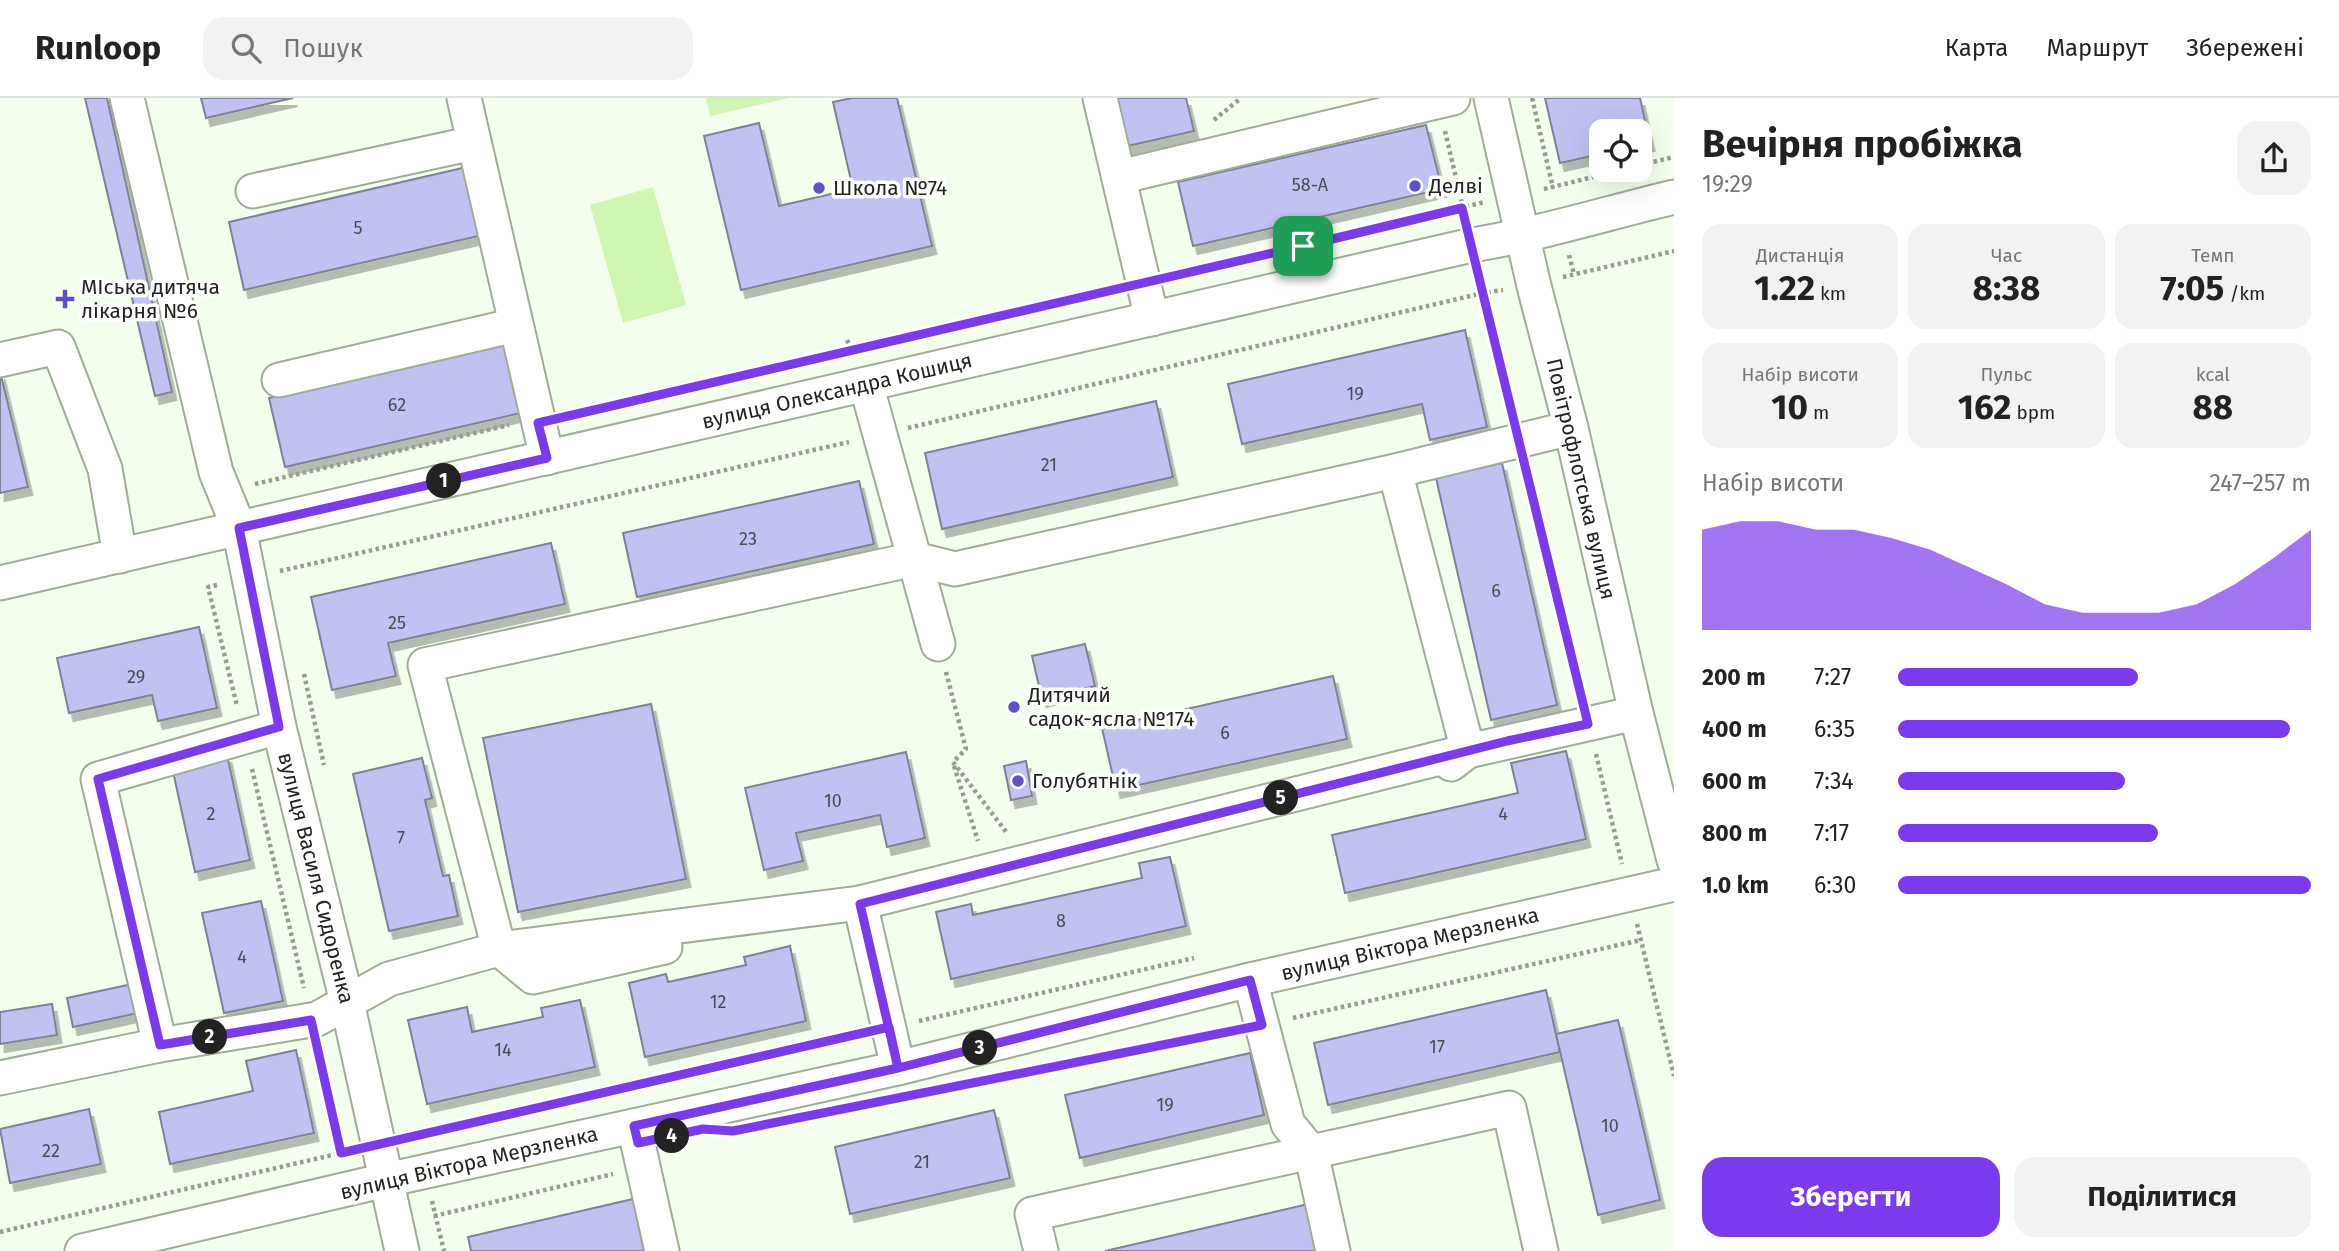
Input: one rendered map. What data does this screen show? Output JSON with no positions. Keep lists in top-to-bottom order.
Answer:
{
  "streets": {
    "street": [
      "вулиця Олександра Кошиця",
      "Повітрофлотська вулиця",
      "вулиця Василя Сидоренка",
      "вулиця Віктора Мерзленка"
    ]
  },
  "crossings": [
    ["вулиця Олександра Кошиця", "Повітрофлотська вулиця"],
    ["вулиця Олександра Кошиця", "вулиця Василя Сидоренка"],
    ["вулиця Василя Сидоренка", "вулиця Віктора Мерзленка"]
  ],
  "places": {
    "other": [
      "Делві",
      "Школа №74",
      "Дитячий садок-ясла №174",
      "Голубятнік"
    ],
    "health": ["МІська дитяча лікарня №6"]
  },
  "house_numbers": [
    "58-А",
    "5",
    "19",
    "62",
    "21",
    "23",
    "6",
    "25",
    "29",
    "6",
    "10",
    "2",
    "4",
    "7",
    "8",
    "4",
    "12",
    "17",
    "14",
    "19",
    "10",
    "22",
    "21"
  ],
  "page": {
    "header": "Runloop",
    "search": "Пошук",
    "nav": ["Карта", "Маршрут", "Збережені"],
    "heading": ["Вечірня пробіжка", "19:29"],
    "stats": [
      ["Дистанція", "1.22 km"],
      ["Час", "8:38"],
      ["Темп", "7:05 /km"],
      ["Набір висоти", "10 m"],
      ["Пульс", "162 bpm"],
      ["kcal", "88"]
    ],
    "chart": ["Набір висоти", "247–257 m"],
    "pins": [
      "1",
      "5",
      "2",
      "3",
      "4"
    ],
    "list": [
      {
        "name": "200 m",
        "note": "7:27"
      },
      {
        "name": "400 m",
        "note": "6:35"
      },
      {
        "name": "600 m",
        "note": "7:34"
      },
      {
        "name": "800 m",
        "note": "7:17"
      },
      {
        "name": "1.0 km",
        "note": "6:30"
      }
    ],
    "buttons": ["Зберегти", "Поділитися"]
  }
}
